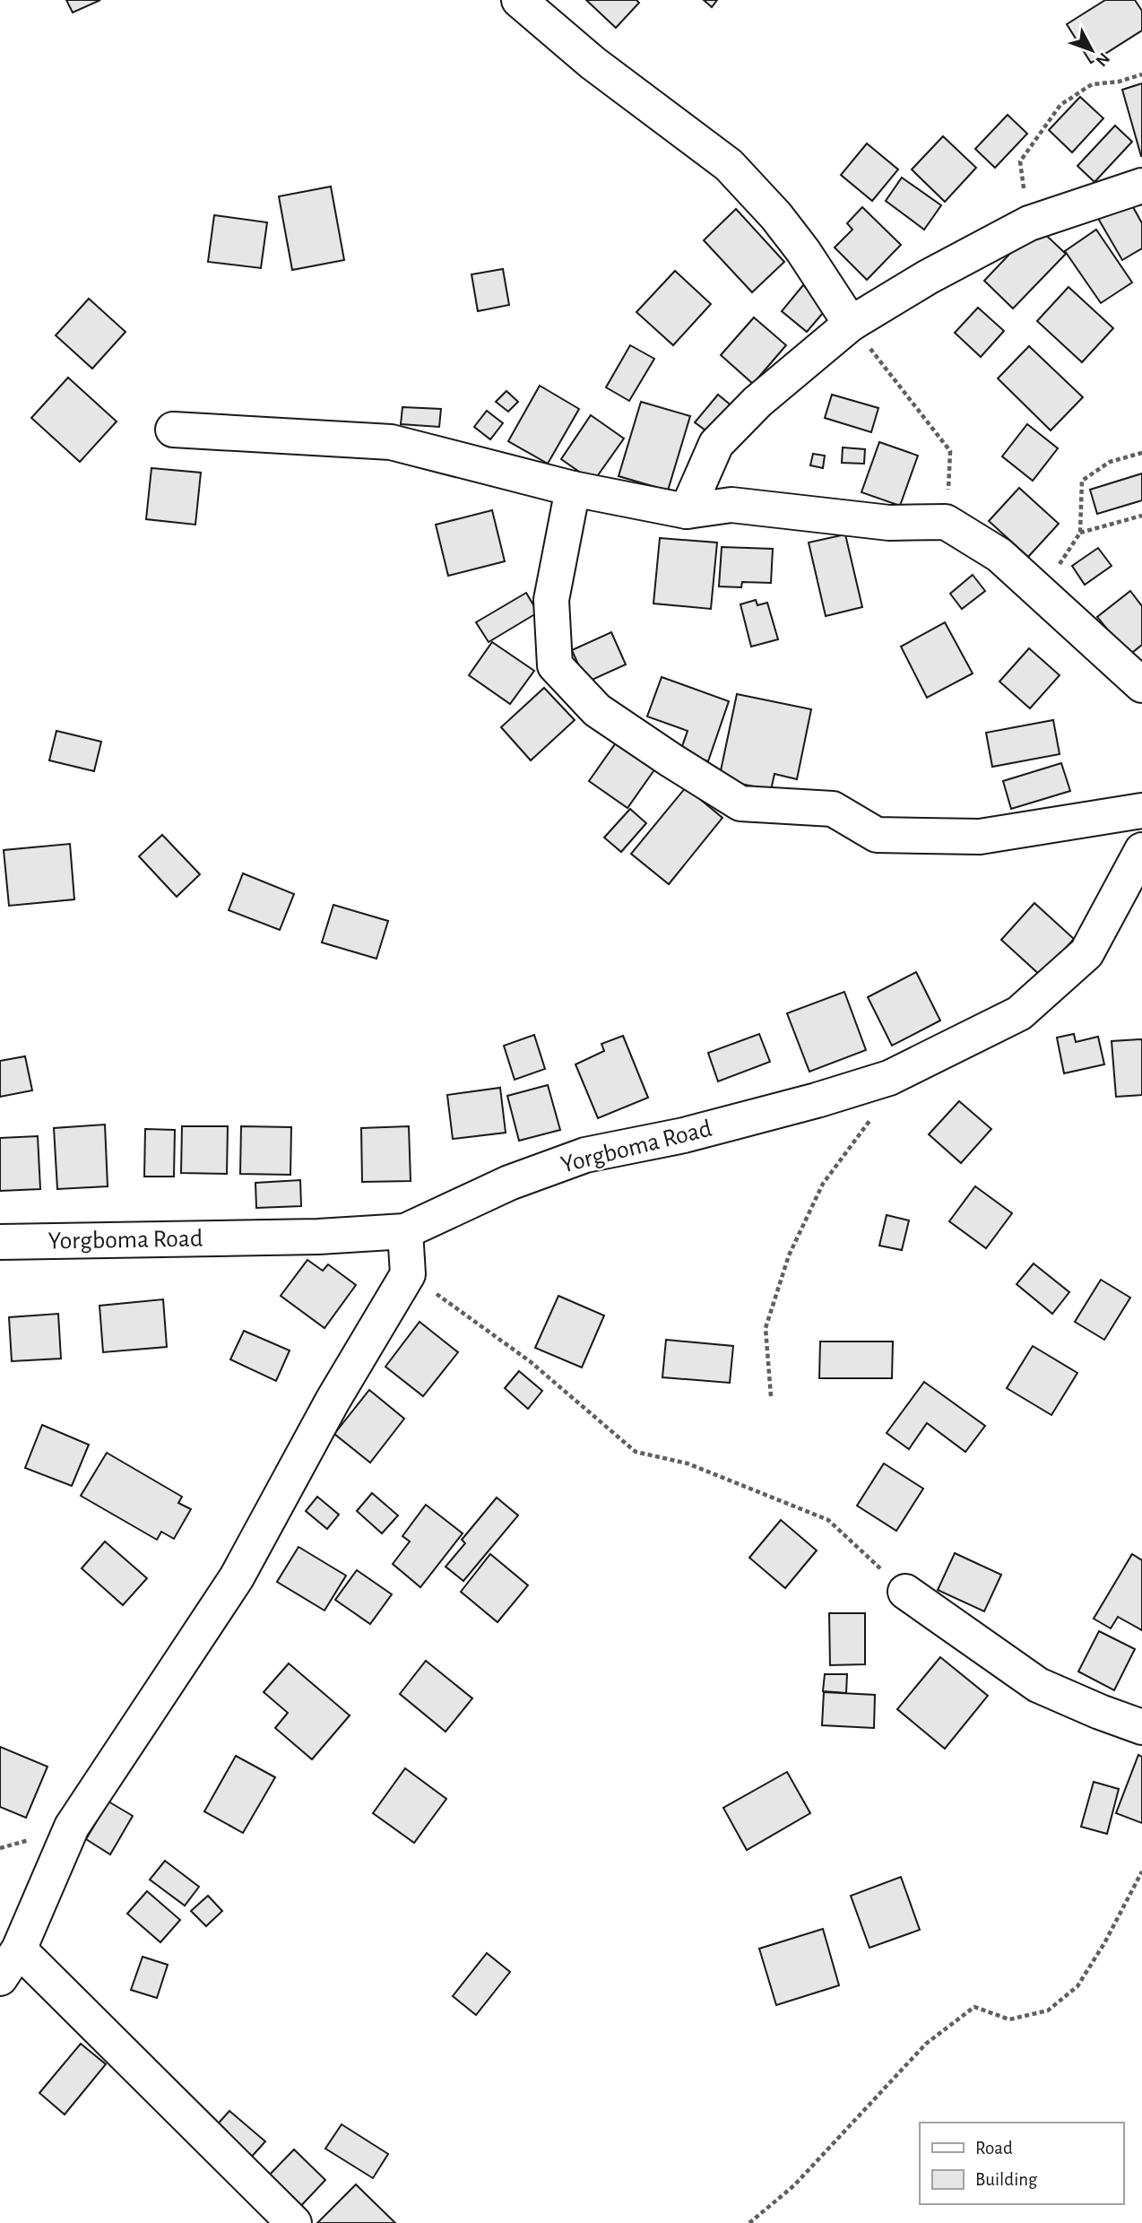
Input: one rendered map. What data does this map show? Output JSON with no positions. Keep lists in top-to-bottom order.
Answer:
{
  "streets": {
    "street": ["Yorgboma Road"]
  },
  "legend": ["Road", "Building"],
  "north": "bottom right"
}
